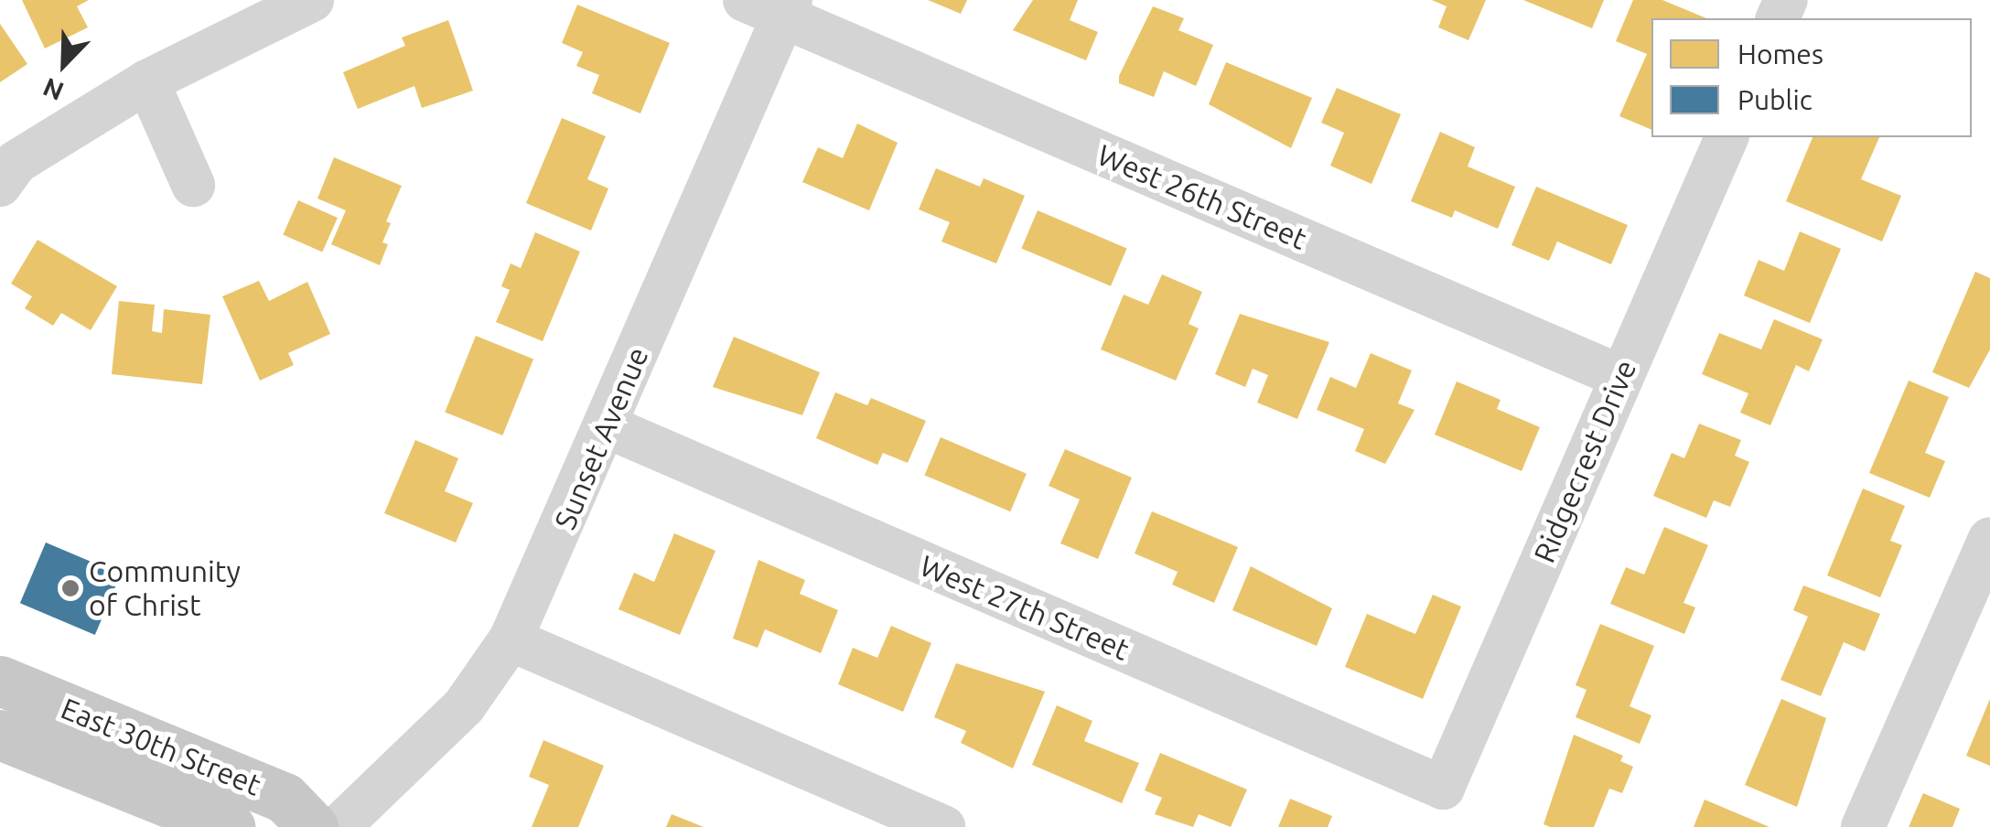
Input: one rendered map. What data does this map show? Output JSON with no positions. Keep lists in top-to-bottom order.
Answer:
{
  "streets": {
    "main road": ["East 30th Street"],
    "street": [
      "West 26th Street",
      "Sunset Avenue",
      "Ridgecrest Drive",
      "West 27th Street"
    ]
  },
  "crossings": [
    ["West 26th Street", "Sunset Avenue"],
    ["West 26th Street", "Ridgecrest Drive"],
    ["Sunset Avenue", "West 27th Street"],
    ["Ridgecrest Drive", "West 27th Street"]
  ],
  "places": ["Community of Christ"],
  "legend": ["Homes", "Public"],
  "north": "bottom left"
}
